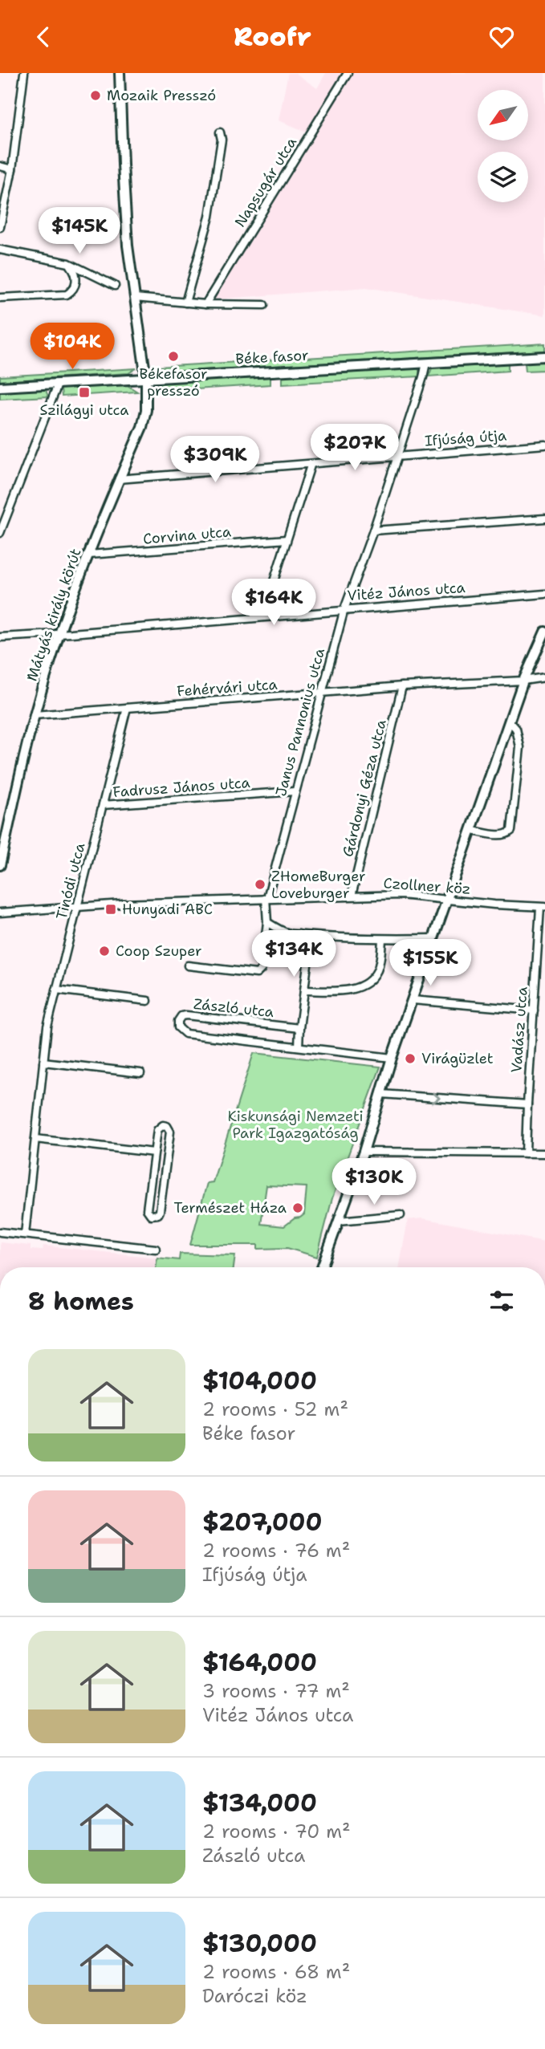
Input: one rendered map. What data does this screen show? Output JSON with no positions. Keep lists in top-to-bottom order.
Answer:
{
  "streets": {
    "street": [
      "Napsugár utca",
      "Béke fasor",
      "Ifjúság útja",
      "Corvina utca",
      "Vitéz János utca",
      "Mátyás király körút",
      "Fehérvári utca",
      "Janus Pannonius utca",
      "Fadrusz János utca",
      "Gárdonyi Géza utca",
      "Tinódi utca",
      "Czollner köz",
      "Zászló utca",
      "Vadász utca"
    ]
  },
  "crossings": [
    ["Béke fasor", "Mátyás király körút"],
    ["Béke fasor", "Janus Pannonius utca"],
    ["Ifjúság útja", "Mátyás király körút"],
    ["Ifjúság útja", "Janus Pannonius utca"],
    ["Corvina utca", "Mátyás király körút"],
    ["Vitéz János utca", "Mátyás király körút"],
    ["Vitéz János utca", "Janus Pannonius utca"],
    ["Mátyás király körút", "Fehérvári utca"],
    ["Fehérvári utca", "Janus Pannonius utca"],
    ["Fehérvári utca", "Gárdonyi Géza utca"],
    ["Fehérvári utca", "Tinódi utca"],
    ["Janus Pannonius utca", "Fadrusz János utca"],
    ["Janus Pannonius utca", "Czollner köz"],
    ["Fadrusz János utca", "Tinódi utca"],
    ["Gárdonyi Géza utca", "Czollner köz"],
    ["Tinódi utca", "Czollner köz"],
    ["Czollner köz", "Vadász utca"]
  ],
  "parks": ["Kiskunsági Nemzeti Park Igazgatóság"],
  "places": {
    "other": [
      "Mozaik Presszó",
      "Békefasor presszó",
      "ZHomeBurger Loveburger",
      "Coop Szuper",
      "Virágüzlet",
      "Természet Háza"
    ],
    "transit": ["Szilágyi utca", "Hunyadi ABC"]
  },
  "north": "bottom left",
  "page": {
    "header": "Roofr",
    "price": [
      "$145K",
      "$104K",
      "$207K",
      "$309K",
      "$164K",
      "$134K",
      "$155K",
      "$130K"
    ],
    "heading": "8 homes",
    "list": [
      {
        "name": "$104,000",
        "note": "2 rooms · 52 m² · Béke fasor"
      },
      {
        "name": "$207,000",
        "note": "2 rooms · 76 m² · Ifjúság útja"
      },
      {
        "name": "$164,000",
        "note": "3 rooms · 77 m² · Vitéz János utca"
      },
      {
        "name": "$134,000",
        "note": "2 rooms · 70 m² · Zászló utca"
      },
      {
        "name": "$130,000",
        "note": "2 rooms · 68 m² · Daróczi köz"
      }
    ]
  }
}
